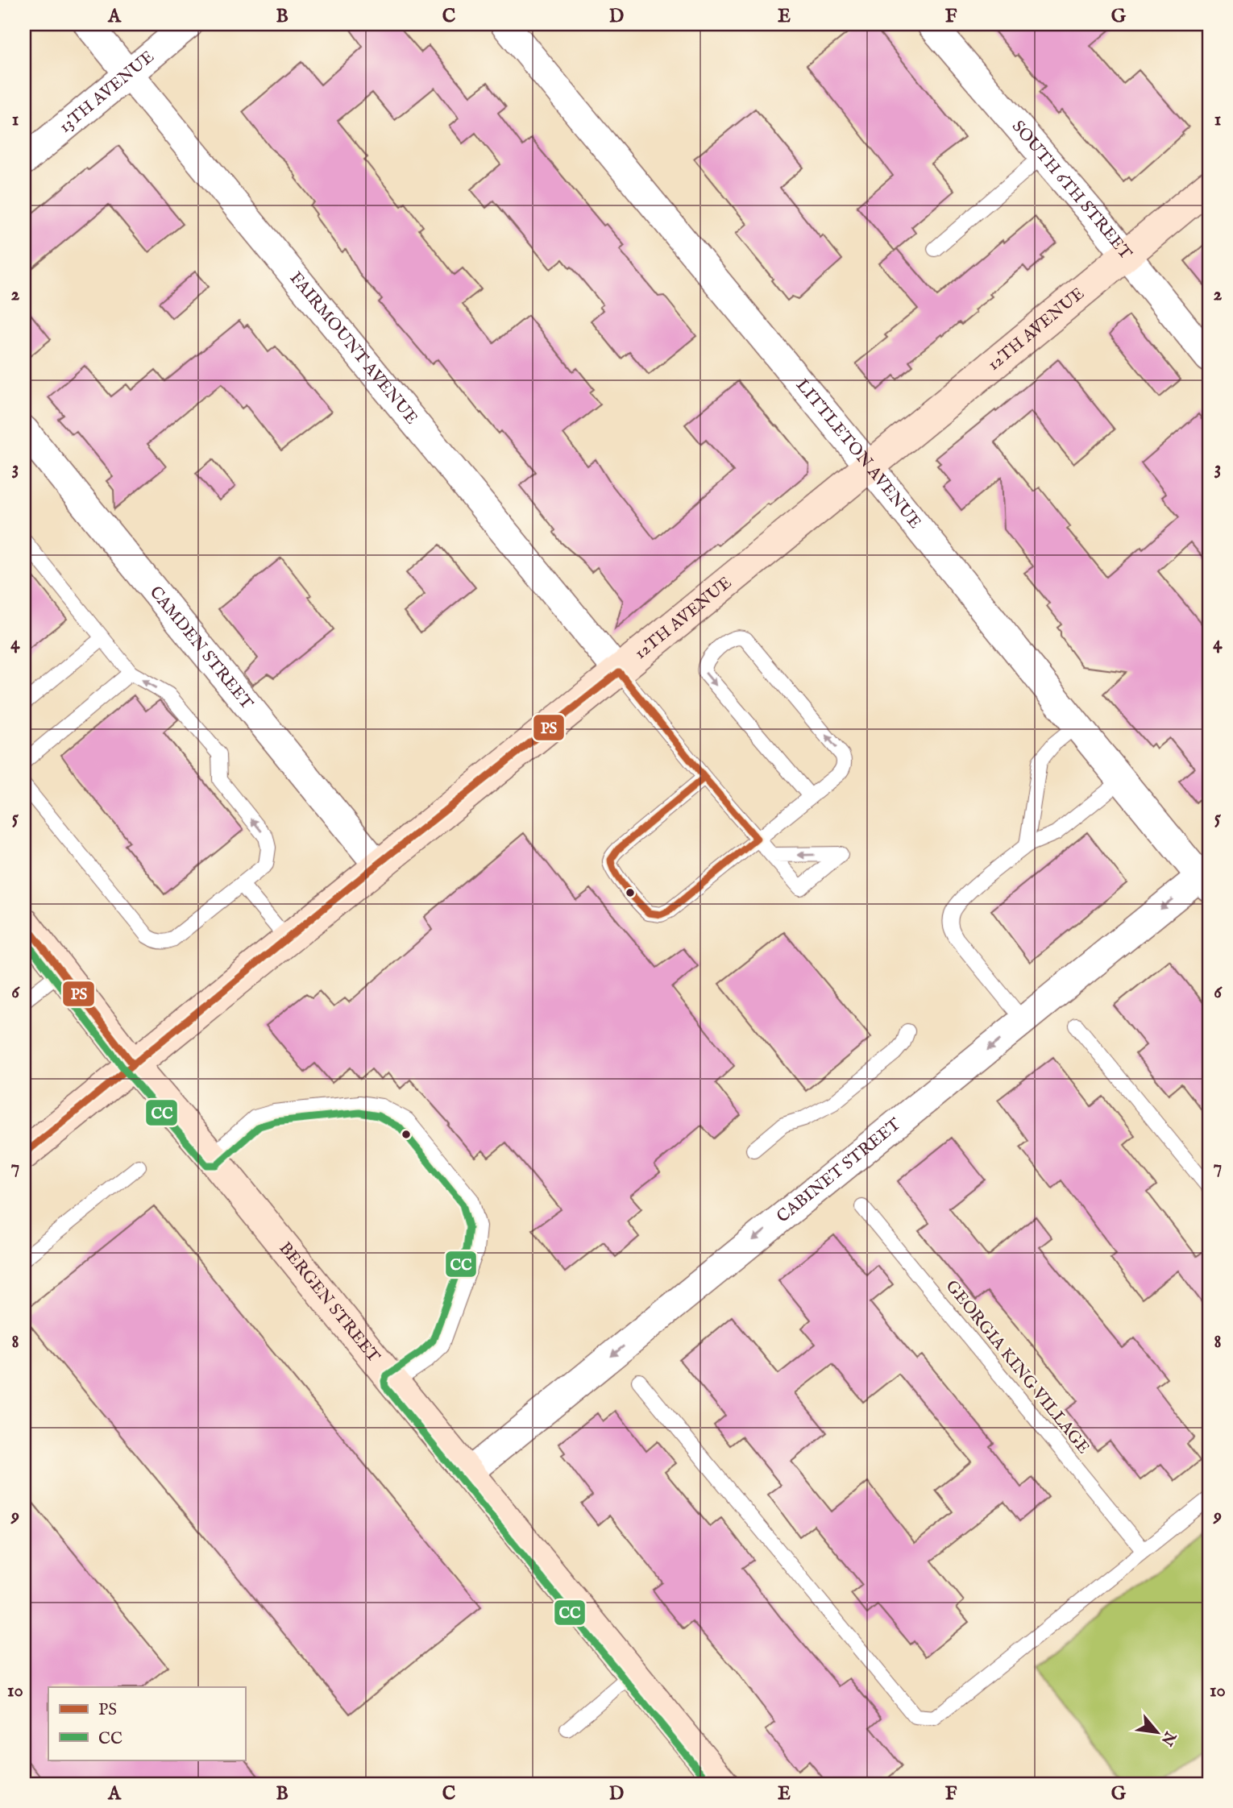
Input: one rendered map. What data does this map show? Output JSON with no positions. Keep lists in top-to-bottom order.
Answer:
{
  "streets": {
    "street": [
      "13TH AVENUE",
      "SOUTH 6TH STREET",
      "12TH AVENUE",
      "FAIRMOUNT AVENUE",
      "LITTLETON AVENUE",
      "CAMDEN STREET",
      "CABINET STREET",
      "BERGEN STREET"
    ],
    "lane": ["GEORGIA KING VILLAGE"]
  },
  "crossings": [
    ["13TH AVENUE", "FAIRMOUNT AVENUE"],
    ["SOUTH 6TH STREET", "12TH AVENUE"],
    ["12TH AVENUE", "FAIRMOUNT AVENUE"],
    ["12TH AVENUE", "LITTLETON AVENUE"],
    ["12TH AVENUE", "CAMDEN STREET"],
    ["12TH AVENUE", "BERGEN STREET"],
    ["LITTLETON AVENUE", "CABINET STREET"],
    ["CABINET STREET", "BERGEN STREET"]
  ],
  "one_way": ["CABINET STREET"],
  "lines": ["transit line PS", "transit line CC"],
  "legend": ["PS", "CC"],
  "north": "bottom right",
  "grid": {
    "columns": [
      "A",
      "B",
      "C",
      "D",
      "E",
      "F",
      "G"
    ],
    "rows": [
      "1",
      "2",
      "3",
      "4",
      "5",
      "6",
      "7",
      "8",
      "9",
      "10"
    ]
  }
}
